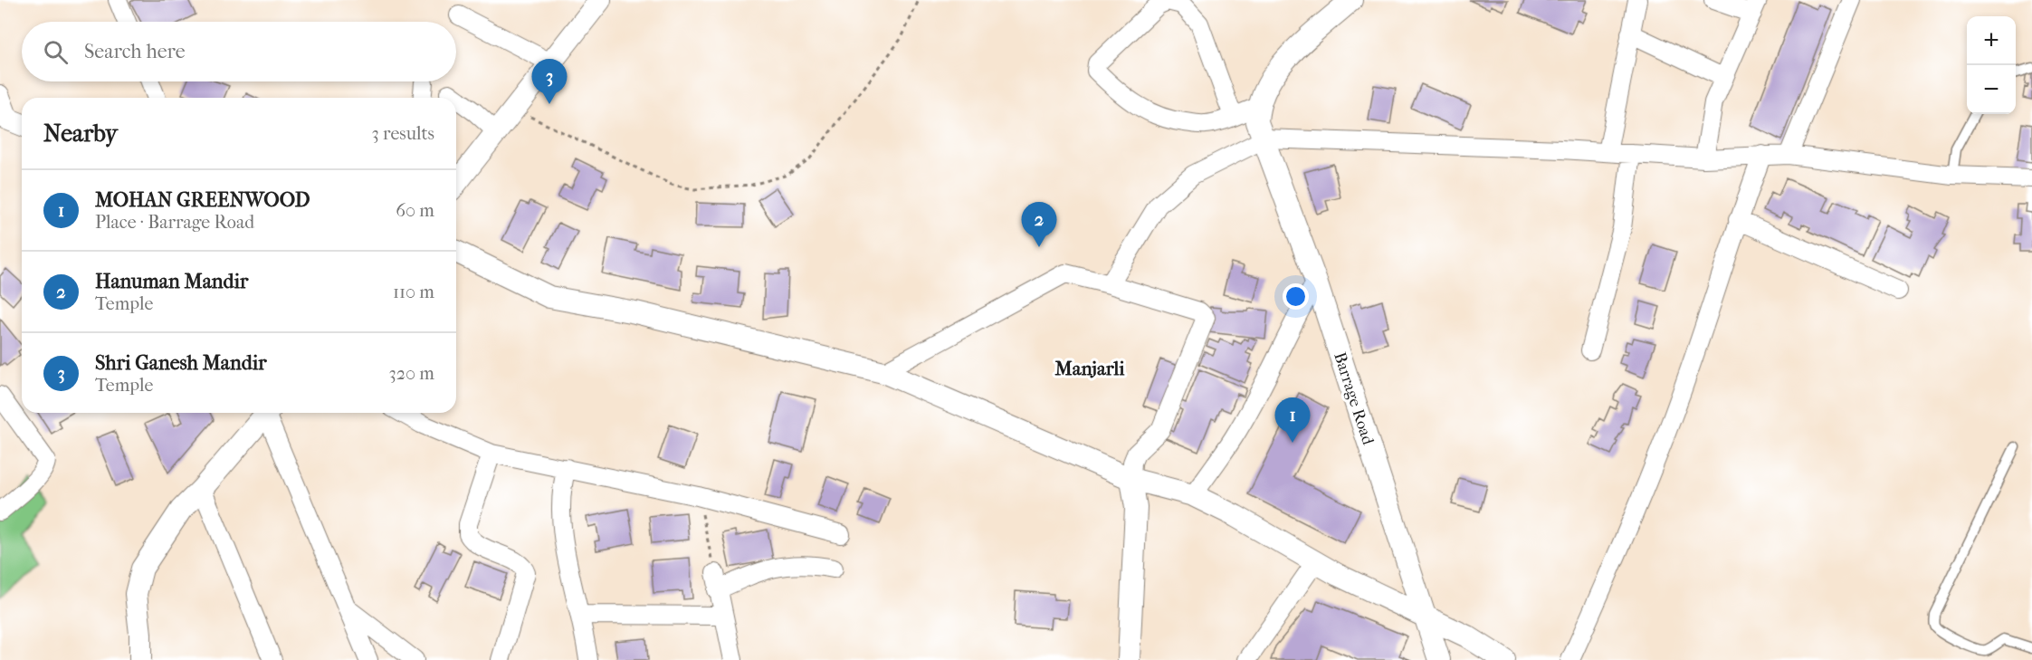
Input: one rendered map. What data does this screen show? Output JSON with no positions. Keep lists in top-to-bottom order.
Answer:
{
  "streets": {
    "street": ["Barrage Road"]
  },
  "districts": ["Manjarli"],
  "page": {
    "map_buttons": ["+", "−"],
    "search": "Search here",
    "pins": ["3", "2", "1"],
    "heading": ["Nearby", "3 results"],
    "list": [
      {
        "mark": "1",
        "name": "MOHAN GREENWOOD",
        "note": "Place · Barrage Road",
        "value": "60 m"
      },
      {
        "mark": "2",
        "name": "Hanuman Mandir",
        "note": "Temple",
        "value": "110 m"
      },
      {
        "mark": "3",
        "name": "Shri Ganesh Mandir",
        "note": "Temple",
        "value": "320 m"
      }
    ]
  }
}
